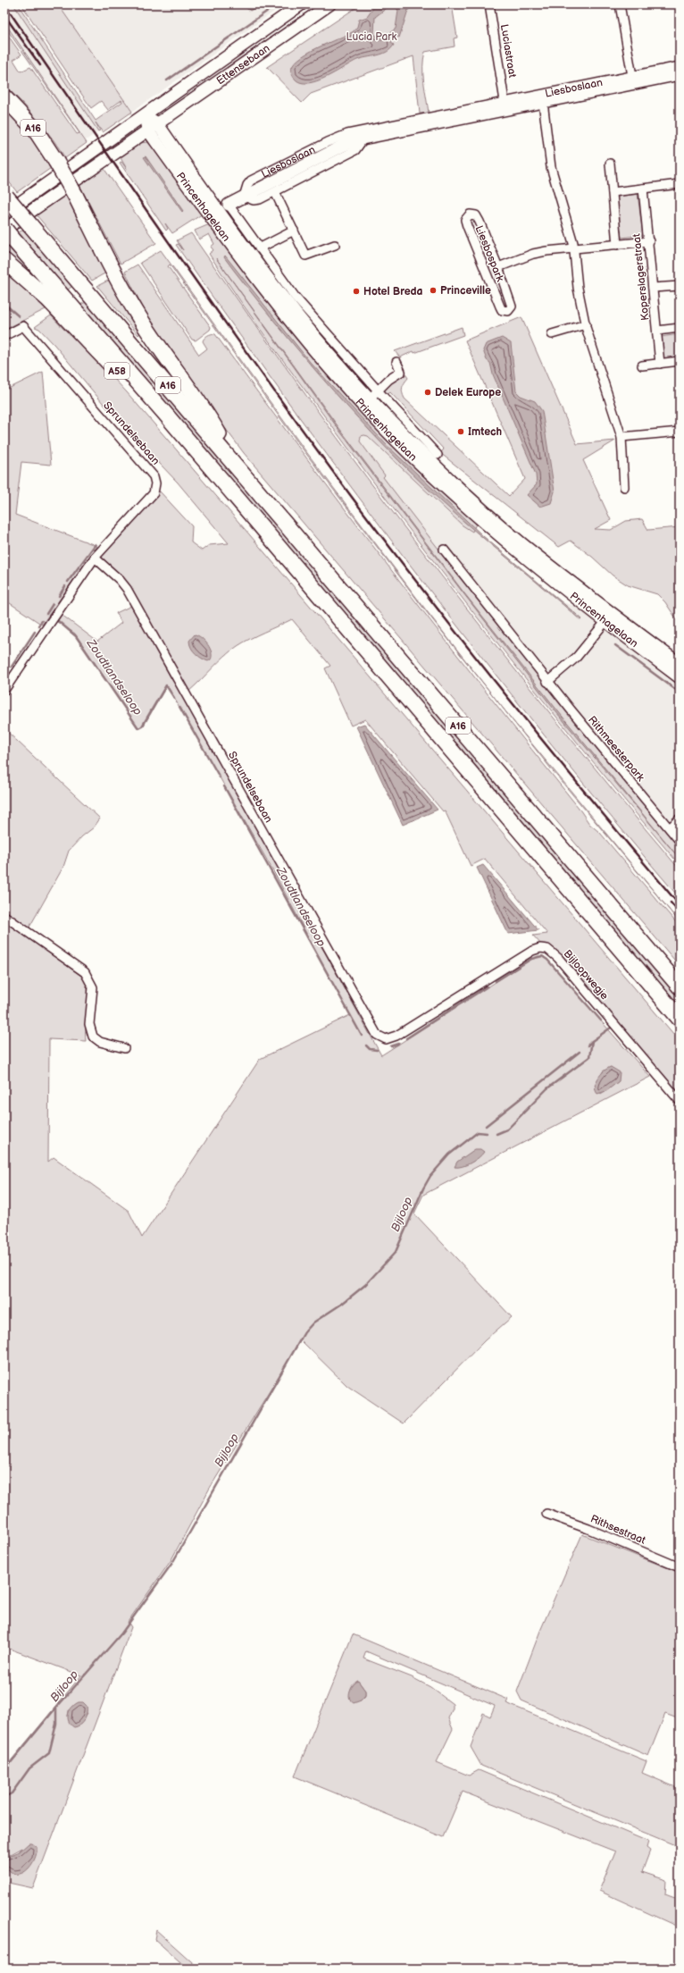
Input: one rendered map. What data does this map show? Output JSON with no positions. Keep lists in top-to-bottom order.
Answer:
{
  "streets": {
    "highway": ["A16"],
    "main road": ["Ettensebaan", "Liesboslaan", "Princenhagelaan"],
    "street": [
      "Luciastraat",
      "Liesbospark",
      "Koperslagerstraat",
      "Sprundelsebaan",
      "Rithmeesterpark",
      "Bijloopwegje",
      "Rithsestraat"
    ]
  },
  "crossings": [
    ["Luciastraat", "Liesboslaan"],
    ["Ettensebaan", "A16"],
    ["Ettensebaan", "Princenhagelaan"],
    ["Liesboslaan", "Princenhagelaan"],
    ["Liesbospark", "Koperslagerstraat"],
    ["Sprundelsebaan", "Bijloopwegje"]
  ],
  "water": ["Zoudtlandseloop", "Bijloop"],
  "parks": ["Lucia Park"],
  "places": [
    "Princeville",
    "Hotel Breda",
    "Delek Europe",
    "Imtech"
  ]
}
